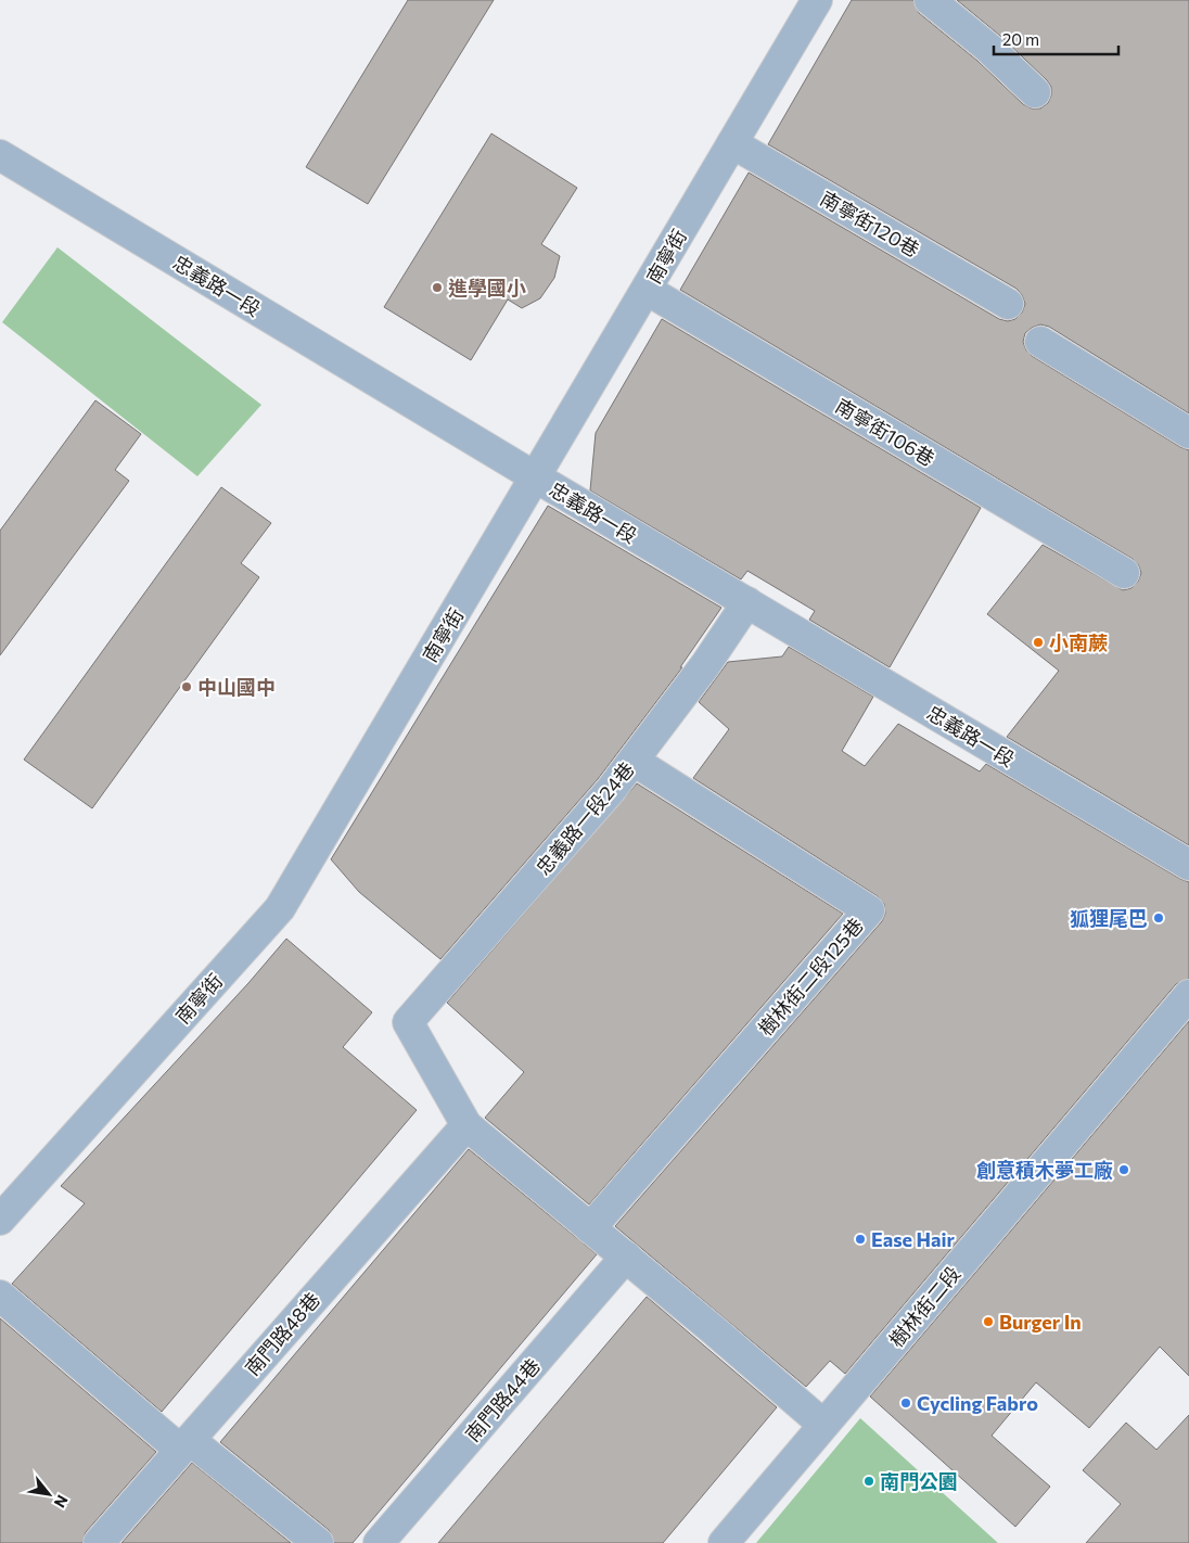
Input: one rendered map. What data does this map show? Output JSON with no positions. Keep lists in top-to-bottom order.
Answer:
{
  "streets": {
    "street": [
      "南寧街120巷",
      "南寧街",
      "忠義路一段",
      "南寧街106巷",
      "忠義路一段24巷",
      "樹林街二段125巷",
      "樹林街二段",
      "南門路48巷",
      "南門路44巷"
    ]
  },
  "crossings": [
    ["南寧街120巷", "南寧街"],
    ["南寧街", "忠義路一段"],
    ["南寧街", "南寧街106巷"],
    ["忠義路一段", "忠義路一段24巷"],
    ["忠義路一段24巷", "樹林街二段125巷"],
    ["忠義路一段24巷", "南門路48巷"]
  ],
  "places": [
    "進學國小",
    "小南蕨",
    "中山國中",
    "狐狸尾巴",
    "創意積木夢工廠",
    "Ease Hair",
    "Burger In",
    "Cycling Fabro",
    "南門公園"
  ],
  "scale_bar": "20 m",
  "north": "bottom right"
}
